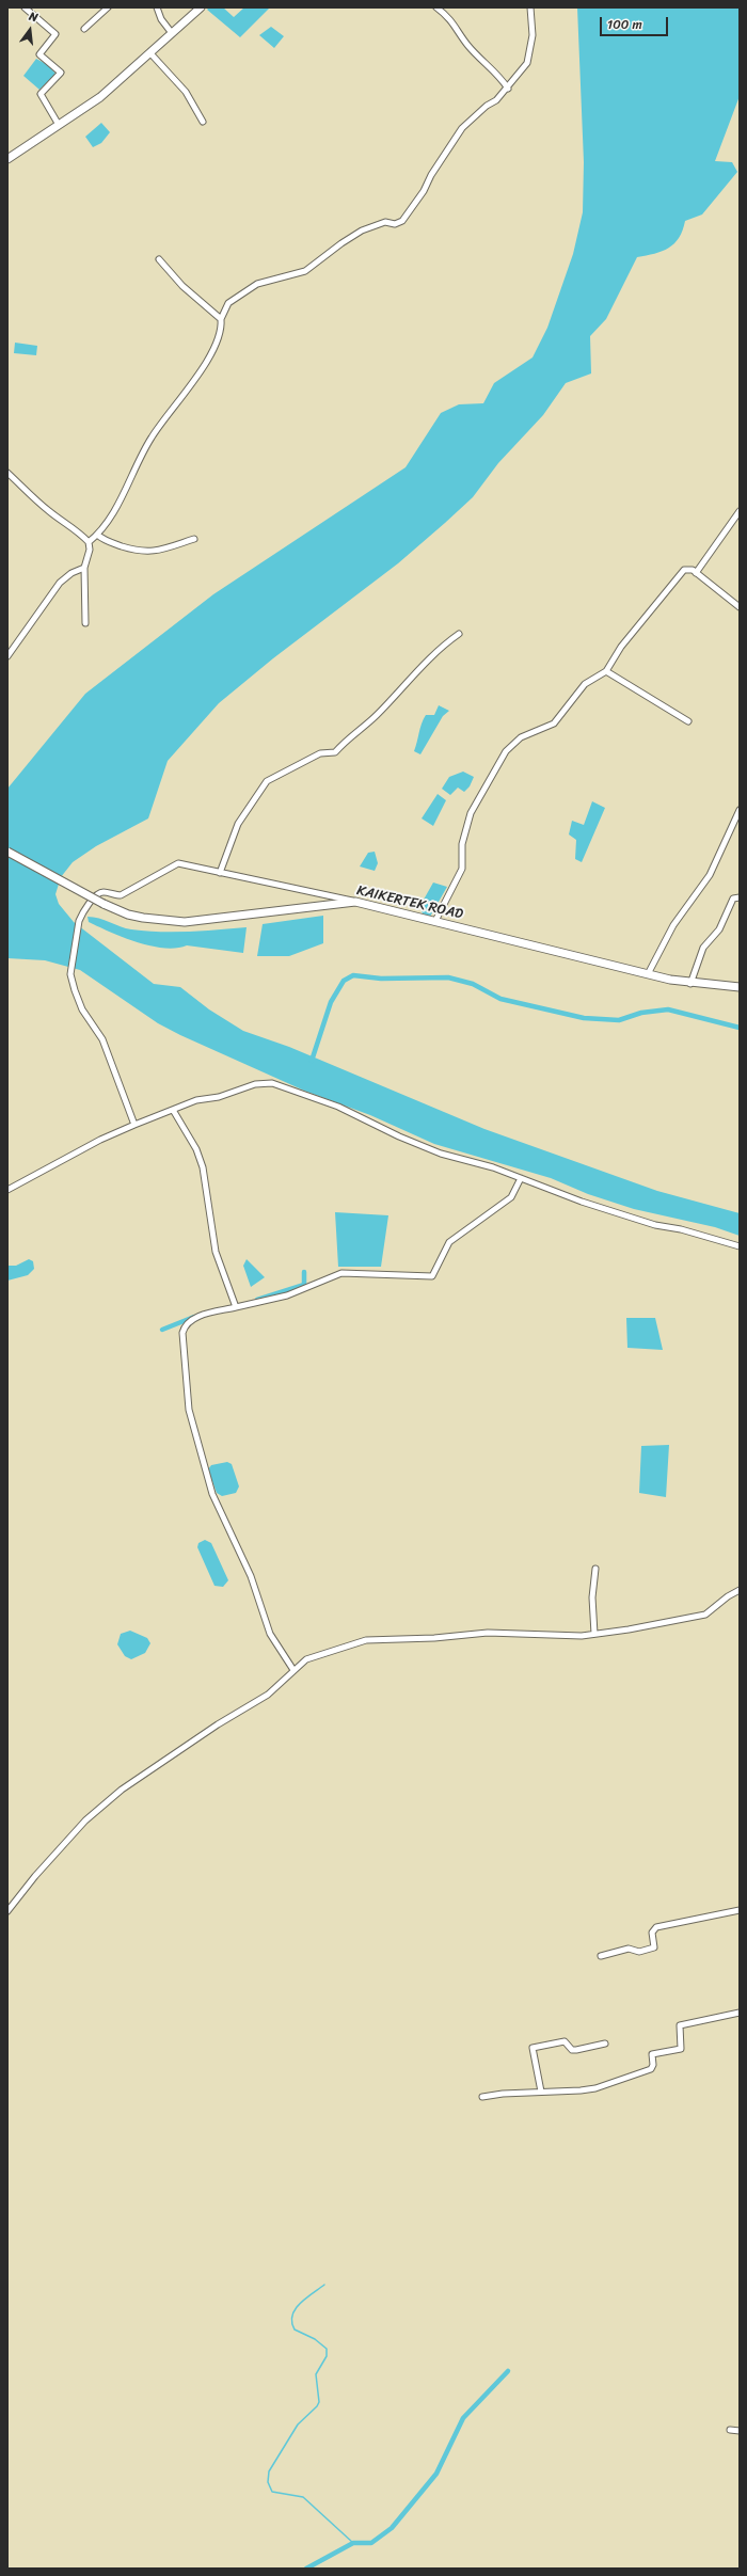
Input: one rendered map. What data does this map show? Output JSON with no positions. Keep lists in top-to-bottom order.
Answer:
{
  "streets": {
    "main road": ["KAIKERTEK ROAD"]
  },
  "scale_bar": "100 m",
  "north": "top"
}
